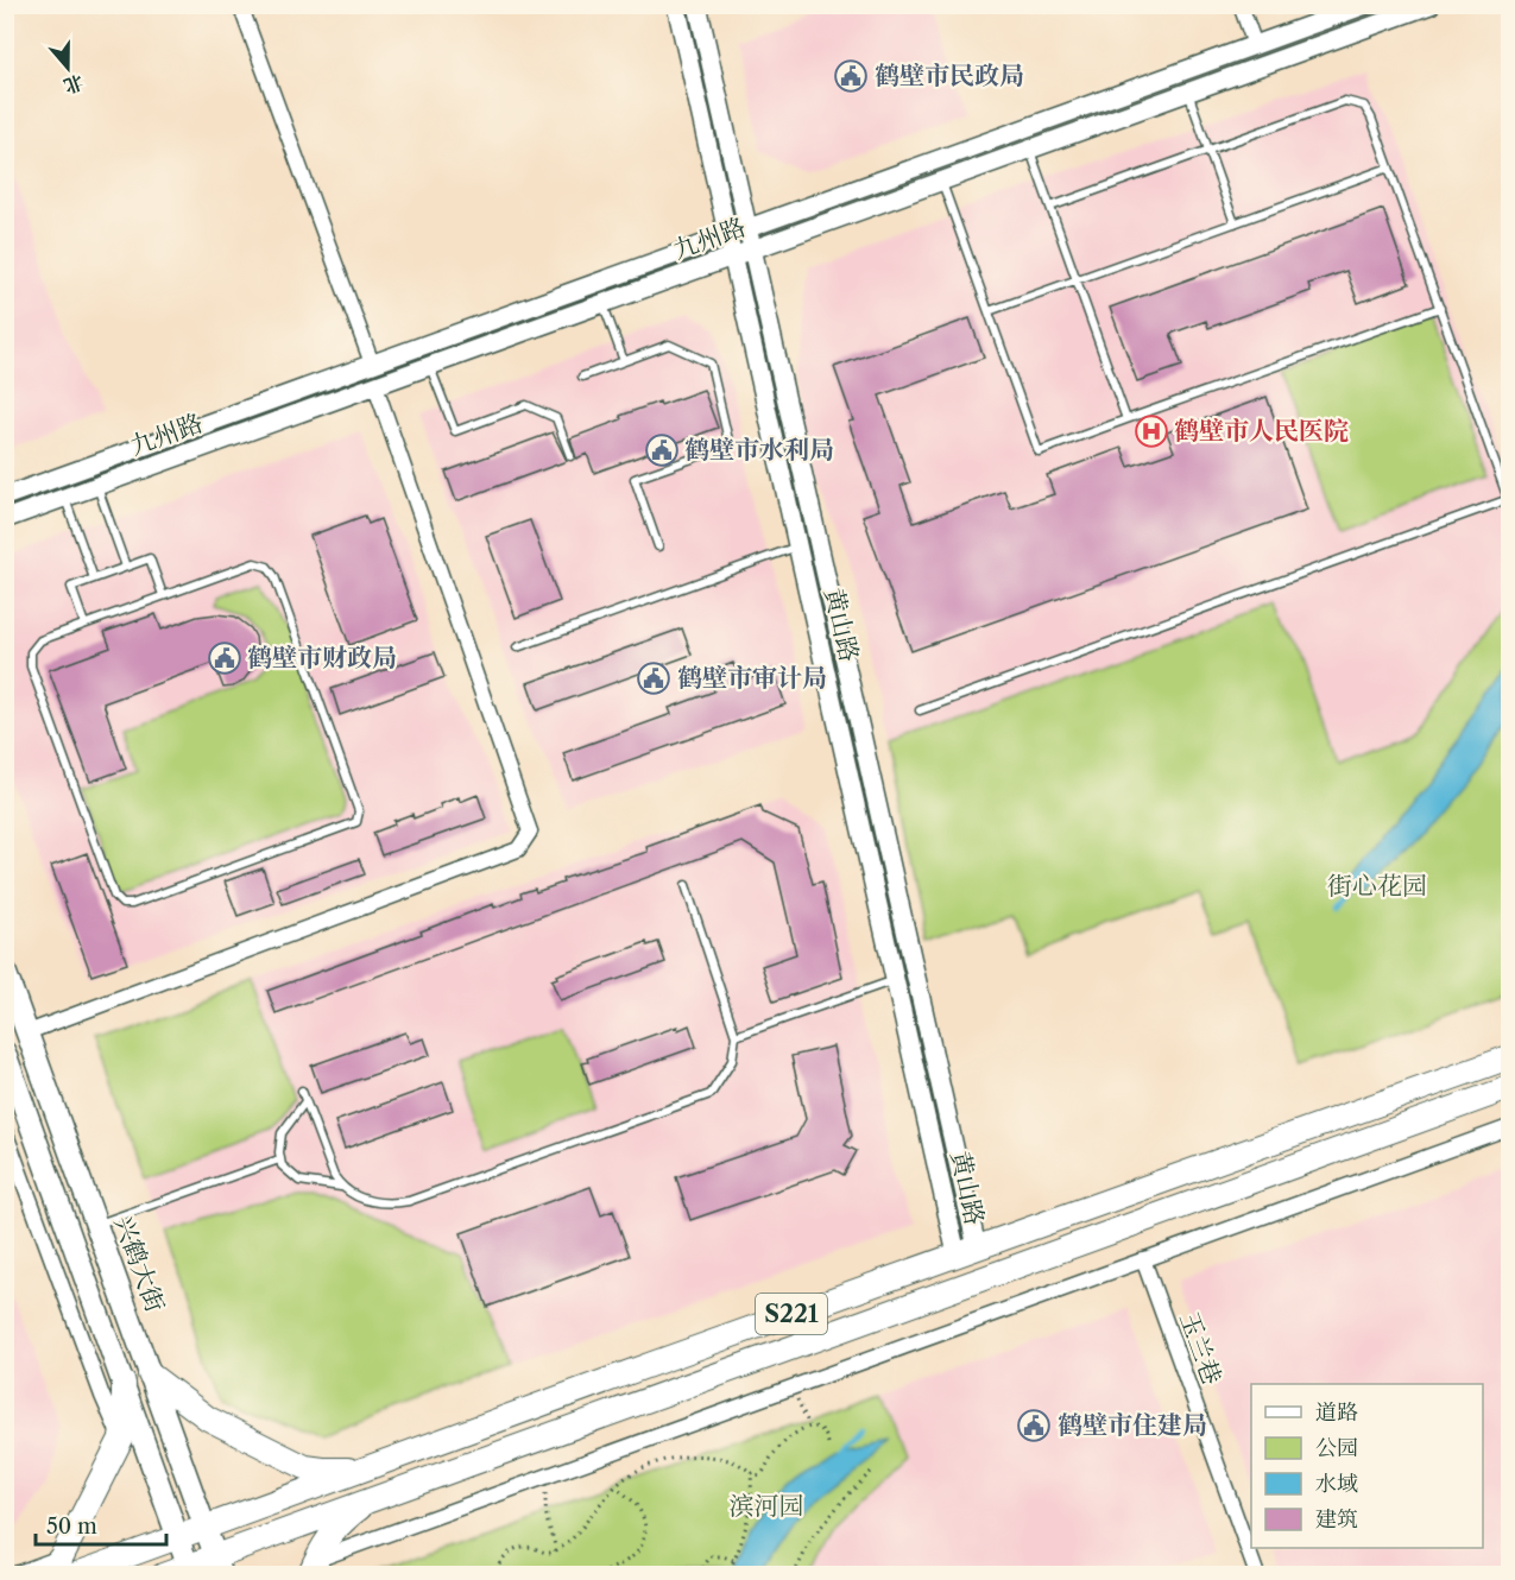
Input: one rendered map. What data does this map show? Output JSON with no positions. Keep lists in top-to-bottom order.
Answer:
{
  "streets": {
    "main road": ["兴鹤大街", "S221"],
    "street": ["九州路", "黄山路", "玉兰巷"]
  },
  "crossings": [
    ["九州路", "黄山路"],
    ["黄山路", "S221"],
    ["兴鹤大街", "S221"]
  ],
  "parks": ["街心花园", "滨河园"],
  "places": {
    "public building": [
      "鹤壁市民政局",
      "鹤壁市水利局",
      "鹤壁市财政局",
      "鹤壁市审计局",
      "鹤壁市住建局"
    ],
    "hospital": ["鹤壁市人民医院"]
  },
  "legend": [
    "道路",
    "公园",
    "水域",
    "建筑"
  ],
  "scale_bar": "50 m",
  "north": "bottom"
}
